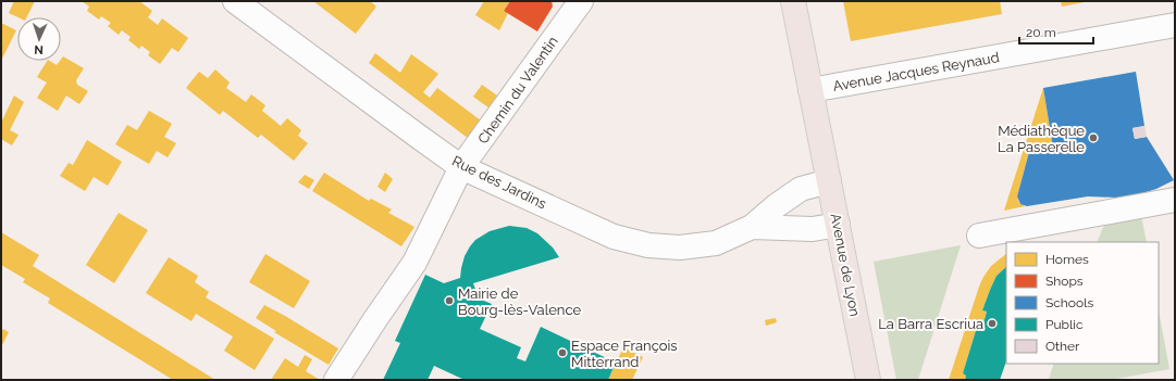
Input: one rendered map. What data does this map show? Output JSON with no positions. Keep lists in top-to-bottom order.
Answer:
{
  "streets": {
    "main road": ["Avenue de Lyon"],
    "street": ["Avenue Jacques Reynaud", "Chemin du Valentin", "Rue des Jardins"]
  },
  "crossings": [
    ["Avenue Jacques Reynaud", "Avenue de Lyon"],
    ["Chemin du Valentin", "Rue des Jardins"],
    ["Rue des Jardins", "Avenue de Lyon"]
  ],
  "places": [
    "Médiathèque La Passerelle",
    "Mairie de Bourg-lès-Valence",
    "La Barra Escriua",
    "Espace François Mitterrand"
  ],
  "legend": [
    "Homes",
    "Shops",
    "Schools",
    "Public",
    "Other"
  ],
  "scale_bar": "20 m",
  "north": "bottom"
}
